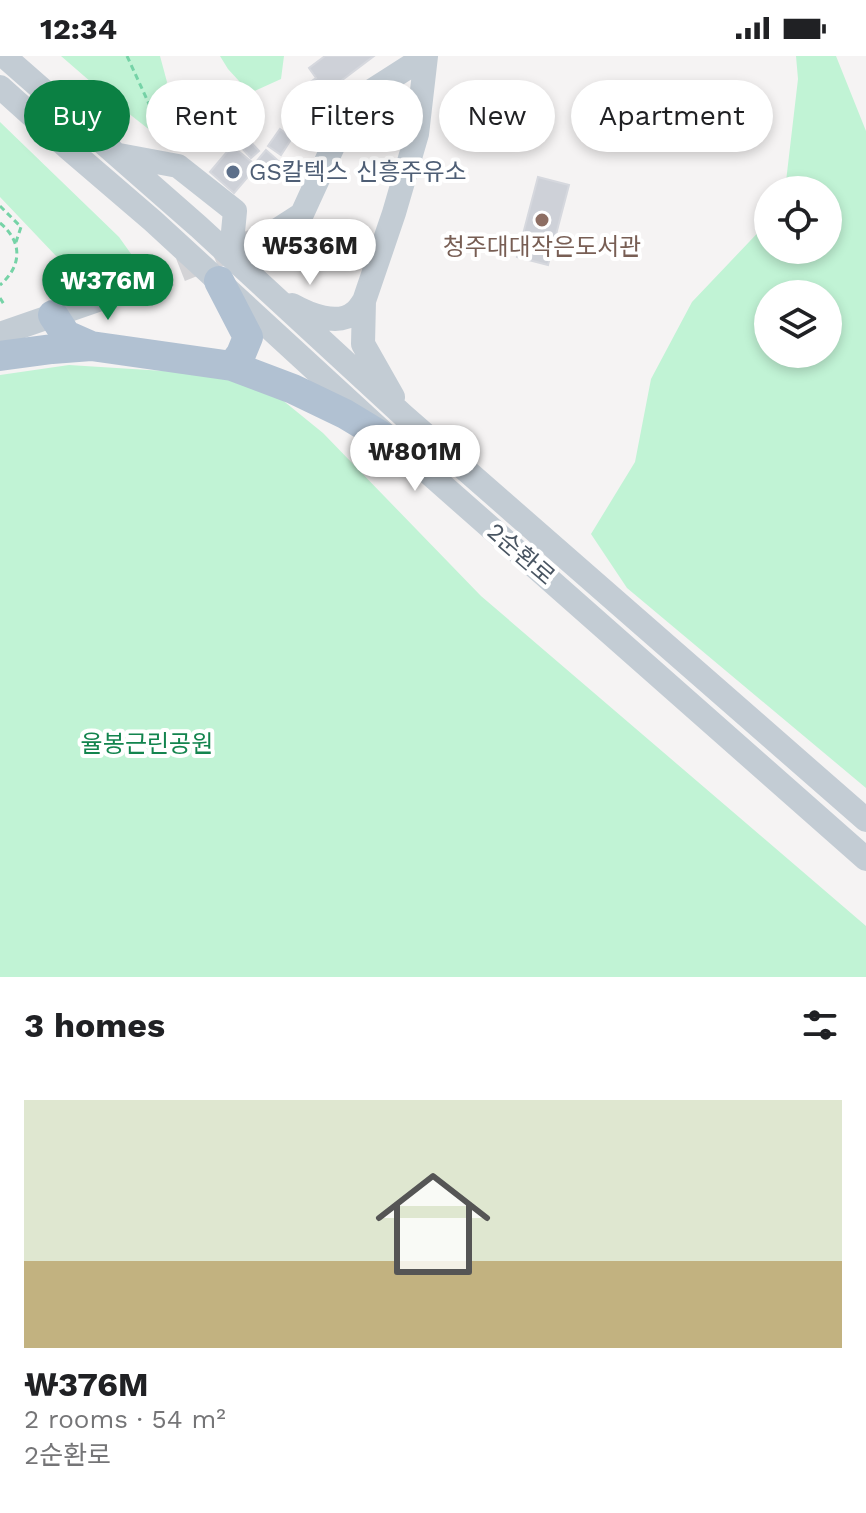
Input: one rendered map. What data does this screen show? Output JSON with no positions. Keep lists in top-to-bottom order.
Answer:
{
  "streets": {
    "street": ["2순환로"]
  },
  "parks": ["율봉근린공원"],
  "places": ["GS칼텍스 신흥주유소", "청주대대작은도서관"],
  "page": {
    "status": "12:34",
    "chip": [
      "Buy",
      "Rent",
      "Filters",
      "New",
      "Apartment"
    ],
    "price": ["₩536M", "₩376M", "₩801M"],
    "heading": "3 homes",
    "list": [
      {
        "name": "₩376M",
        "note": "2 rooms · 54 m² · 2순환로"
      }
    ]
  }
}
